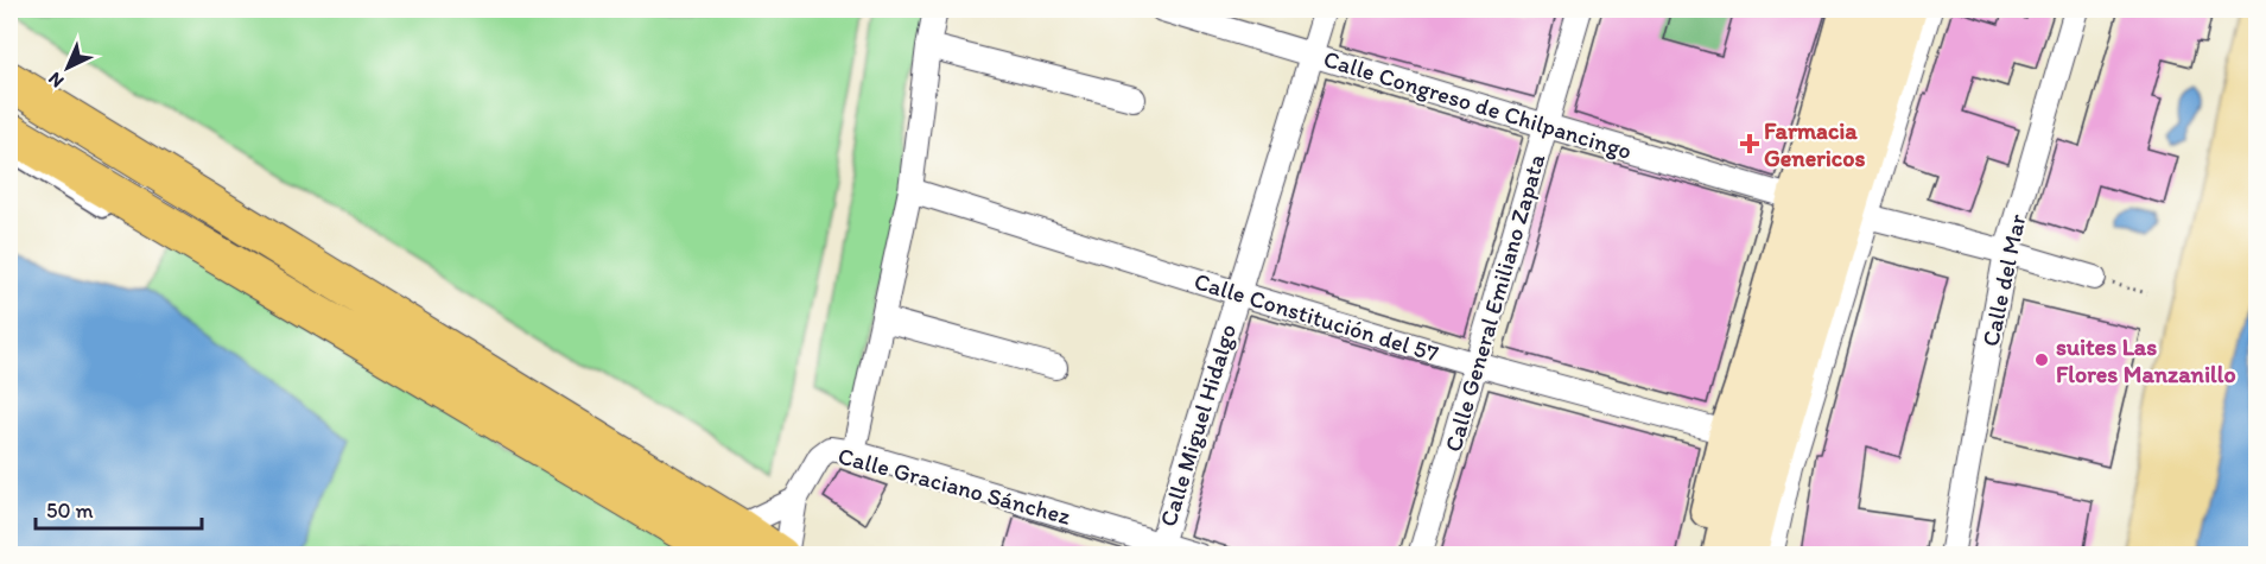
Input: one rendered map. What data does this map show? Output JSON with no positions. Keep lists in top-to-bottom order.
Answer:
{
  "streets": {
    "street": [
      "Calle Congreso de Chilpancingo",
      "Calle del Mar",
      "Calle General Emiliano Zapata",
      "Calle Constitución del 57",
      "Calle Miguel Hidalgo",
      "Calle Graciano Sánchez"
    ]
  },
  "crossings": [
    ["Calle Congreso de Chilpancingo", "Calle General Emiliano Zapata"],
    ["Calle Congreso de Chilpancingo", "Calle Miguel Hidalgo"],
    ["Calle General Emiliano Zapata", "Calle Constitución del 57"],
    ["Calle Constitución del 57", "Calle Miguel Hidalgo"],
    ["Calle Miguel Hidalgo", "Calle Graciano Sánchez"]
  ],
  "places": {
    "health": ["Farmacia Genericos"],
    "other": ["suites Las Flores Manzanillo"]
  },
  "scale_bar": "50 m",
  "north": "bottom left"
}
